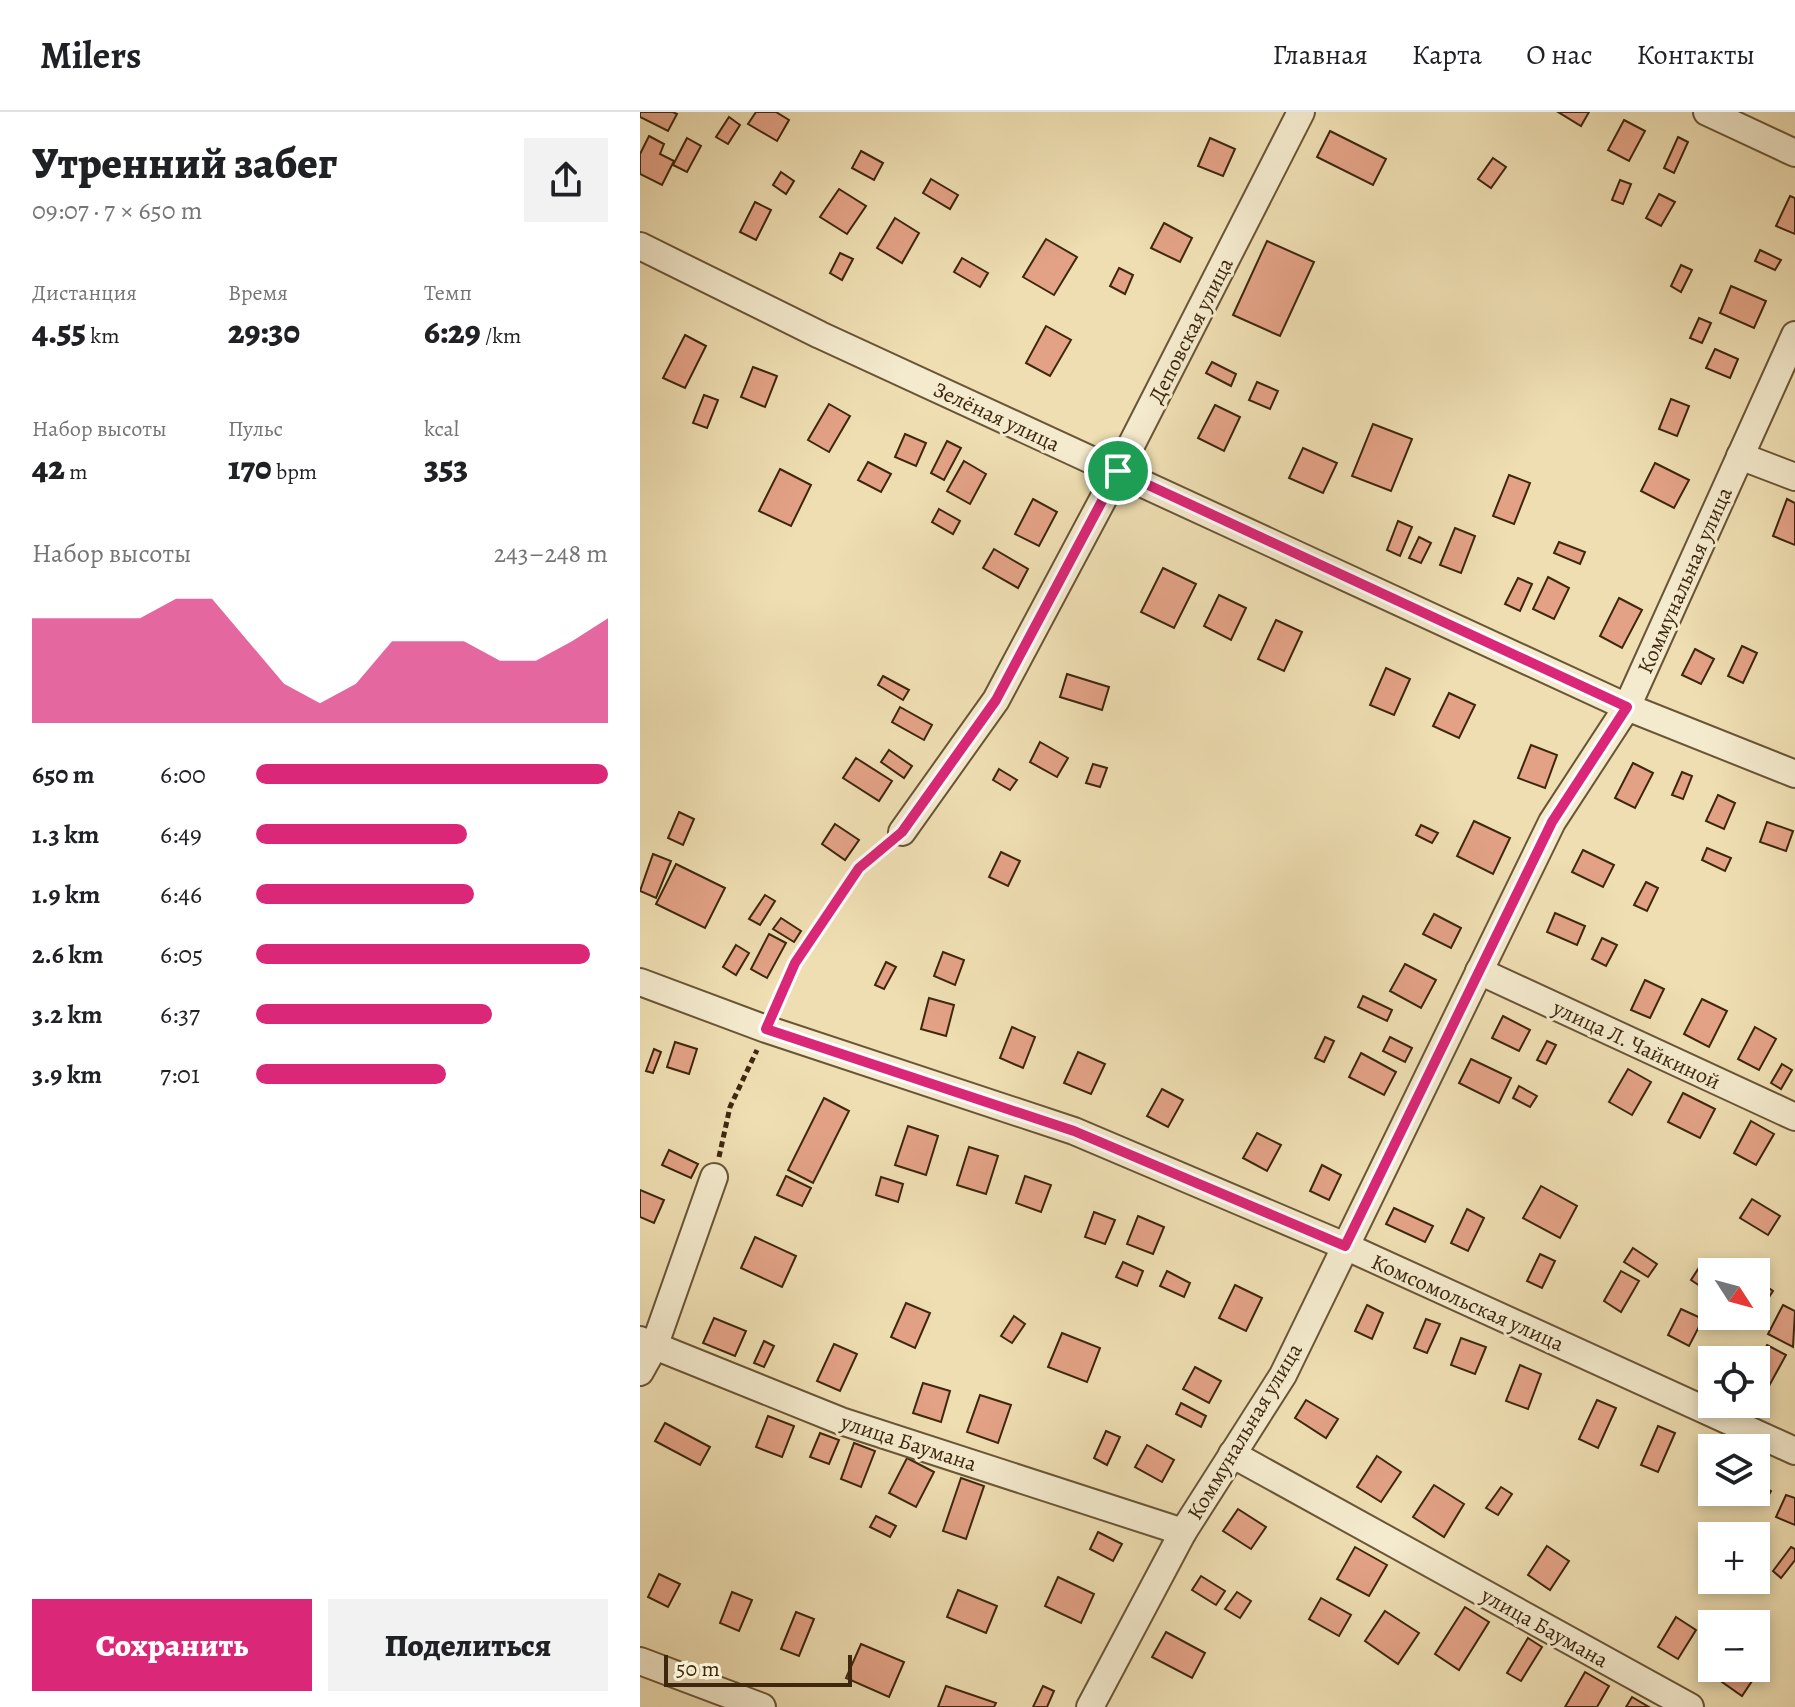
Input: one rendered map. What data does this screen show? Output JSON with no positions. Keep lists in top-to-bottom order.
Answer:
{
  "streets": {
    "street": [
      "Деповская улица",
      "Зелёная улица",
      "Коммунальная улица",
      "улица Л. Чайкиной",
      "Комсомольская улица",
      "улица Баумана"
    ]
  },
  "crossings": [
    ["Деповская улица", "Зелёная улица"],
    ["Зелёная улица", "Коммунальная улица"],
    ["Коммунальная улица", "улица Л. Чайкиной"],
    ["Коммунальная улица", "Комсомольская улица"],
    ["Коммунальная улица", "улица Баумана"]
  ],
  "scale_bar": "50 m",
  "north": "bottom right",
  "page": {
    "header": "Milers",
    "nav": [
      "Главная",
      "Карта",
      "О нас",
      "Контакты"
    ],
    "heading": ["Утренний забег", "09:07 · 7 × 650 m"],
    "stats": [
      ["Дистанция", "4.55 km"],
      ["Время", "29:30"],
      ["Темп", "6:29 /km"],
      ["Набор высоты", "42 m"],
      ["Пульс", "170 bpm"],
      ["kcal", "353"]
    ],
    "chart": ["Набор высоты", "243–248 m"],
    "list": [
      {
        "name": "650 m",
        "note": "6:00"
      },
      {
        "name": "1.3 km",
        "note": "6:49"
      },
      {
        "name": "1.9 km",
        "note": "6:46"
      },
      {
        "name": "2.6 km",
        "note": "6:05"
      },
      {
        "name": "3.2 km",
        "note": "6:37"
      },
      {
        "name": "3.9 km",
        "note": "7:01"
      }
    ],
    "map_buttons": ["+", "−"],
    "buttons": ["Сохранить", "Поделиться"],
    "scale": "50 m"
  }
}
